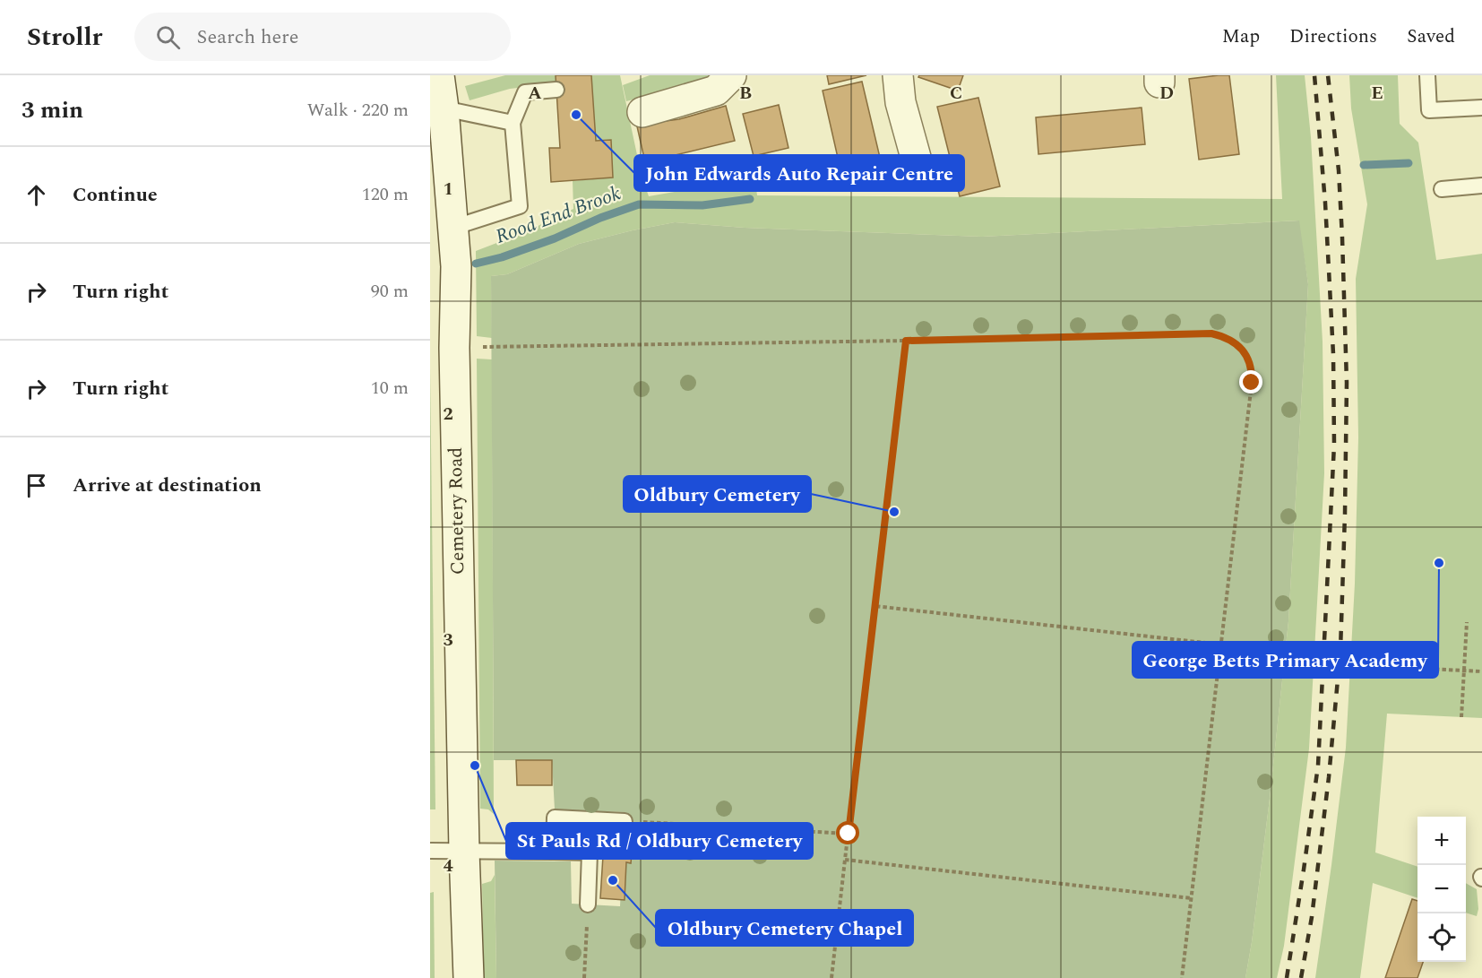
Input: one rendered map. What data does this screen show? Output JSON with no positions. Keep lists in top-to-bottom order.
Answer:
{
  "streets": {
    "main road": ["Cemetery Road"]
  },
  "water": ["Rood End Brook"],
  "places": [
    "John Edwards Auto Repair Centre",
    "Oldbury Cemetery",
    "George Betts Primary Academy",
    "St Pauls Rd / Oldbury Cemetery",
    "Oldbury Cemetery Chapel"
  ],
  "page": {
    "header": "Strollr",
    "search": "Search here",
    "nav": ["Map", "Directions", "Saved"],
    "heading": ["3 min", "Walk · 220 m"],
    "list": [
      ["Continue", "120 m"],
      ["Turn right", "90 m"],
      ["Turn right", "10 m"],
      "Arrive at destination"
    ],
    "map_buttons": ["+", "−"]
  },
  "grid": {
    "columns": [
      "A",
      "B",
      "C",
      "D",
      "E"
    ],
    "rows": [
      "1",
      "2",
      "3",
      "4"
    ]
  }
}
